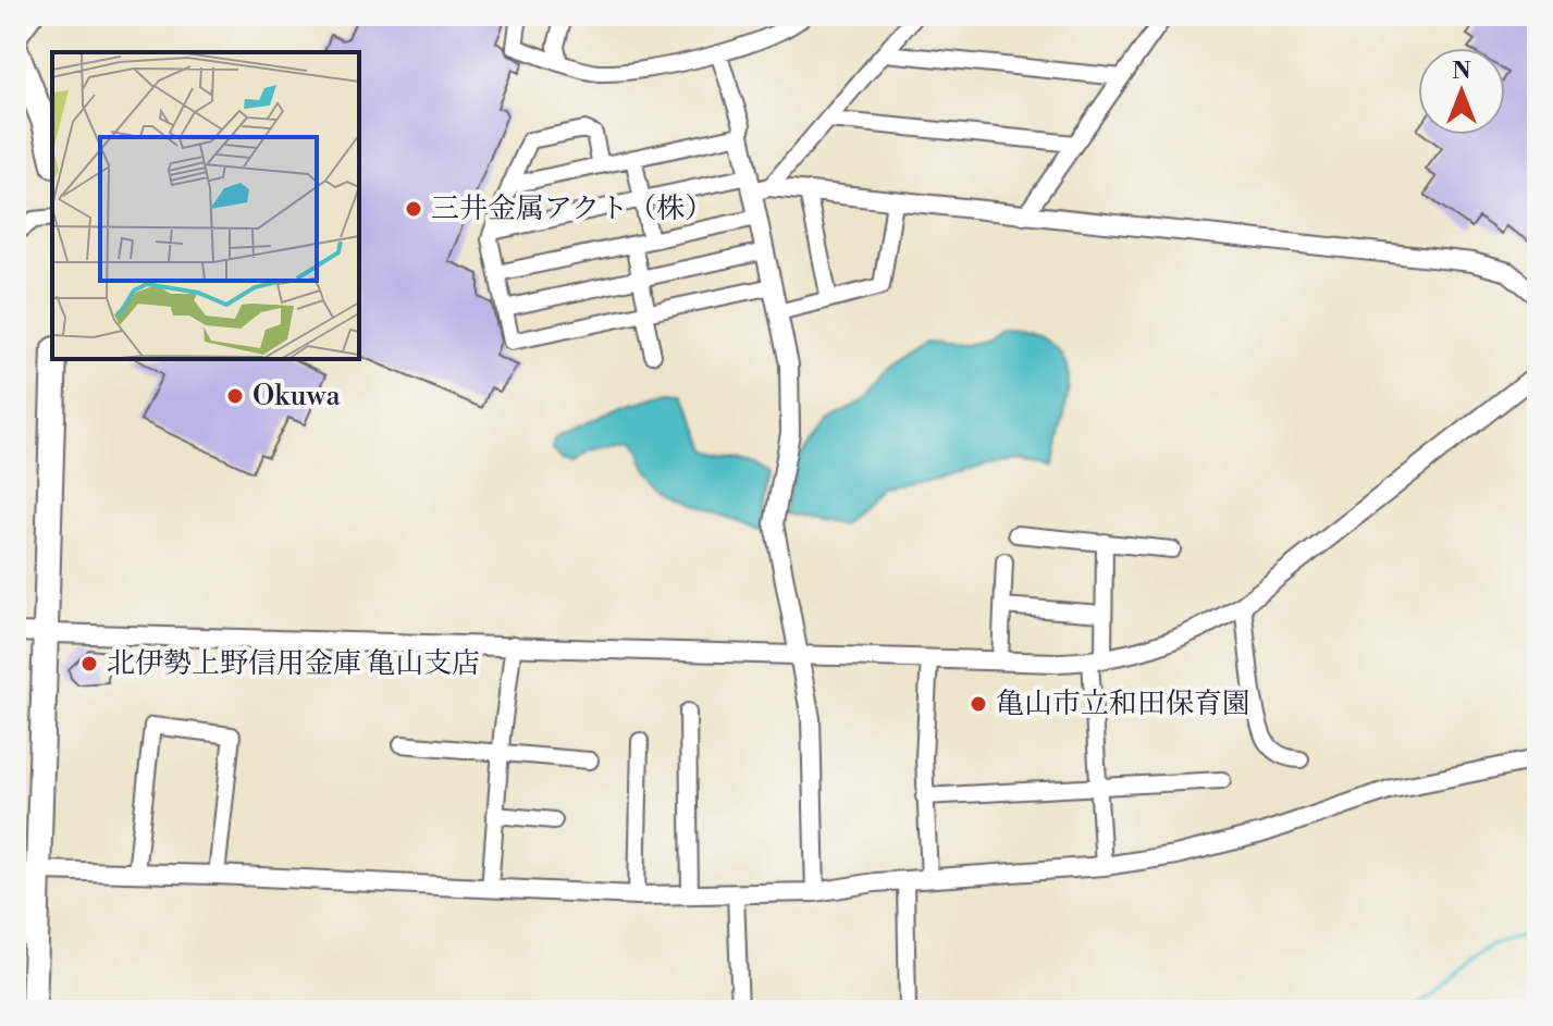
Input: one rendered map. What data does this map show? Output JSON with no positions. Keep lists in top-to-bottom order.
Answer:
{
  "places": [
    "三井金属アクト（株）",
    "Okuwa",
    "北伊勢上野信用金庫 亀山支店",
    "亀山市立和田保育園"
  ],
  "north": "top"
}
